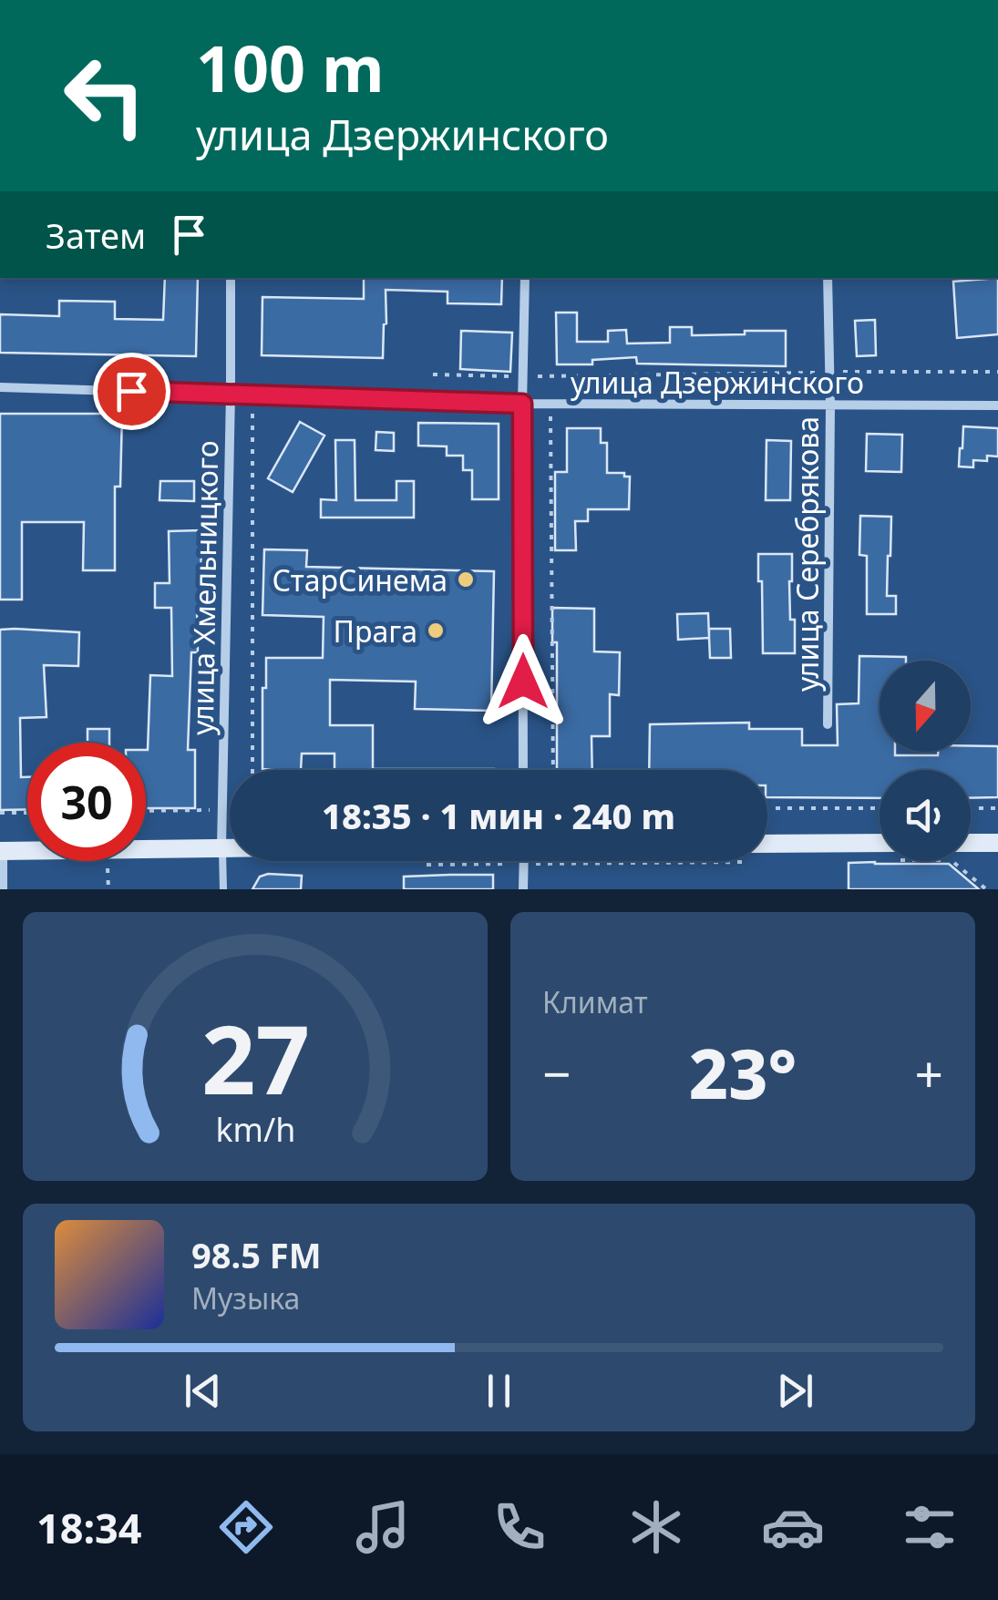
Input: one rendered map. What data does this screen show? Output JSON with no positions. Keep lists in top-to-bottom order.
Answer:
{
  "streets": {
    "street": ["улица Дзержинского", "улица Серебрякова", "улица Хмельницкого"]
  },
  "crossings": [
    ["улица Дзержинского", "улица Серебрякова"],
    ["улица Дзержинского", "улица Хмельницкого"]
  ],
  "places": ["СтарСинема", "Прага"],
  "north": "bottom",
  "page": {
    "turn": ["100 m", "улица Дзержинского"],
    "then": "Затем",
    "limit": "30",
    "trip": "18:35 · 1 мин · 240 m",
    "tile": "Климат",
    "heat": ["−", "23°", "+"],
    "song": ["98.5 FM", "Музыка"],
    "tabs": "18:34",
    "gauge": ["27", "km/h"]
  }
}
